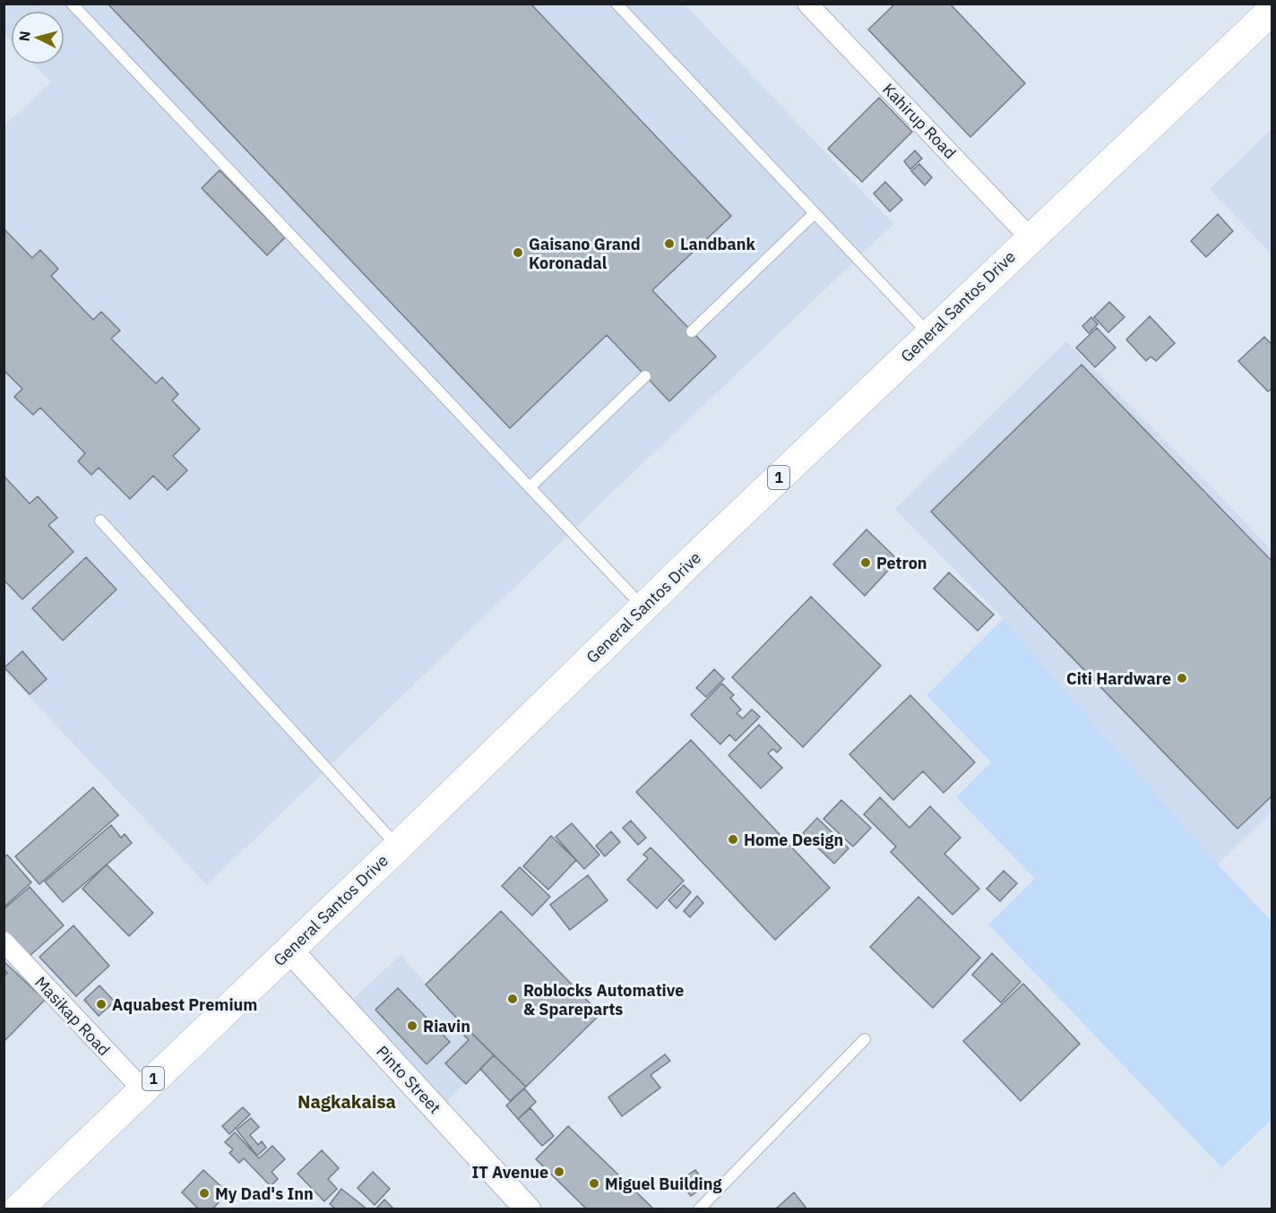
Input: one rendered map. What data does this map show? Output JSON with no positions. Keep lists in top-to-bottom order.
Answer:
{
  "streets": {
    "highway": ["General Santos Drive", "1"],
    "street": ["Kahirup Road", "Masikap Road", "Pinto Street"]
  },
  "crossings": [
    ["Kahirup Road", "General Santos Drive"],
    ["General Santos Drive", "Masikap Road"],
    ["General Santos Drive", "Pinto Street"]
  ],
  "districts": ["Nagkakaisa"],
  "places": [
    "Landbank",
    "Gaisano Grand Koronadal",
    "Petron",
    "Citi Hardware",
    "Home Design",
    "Roblocks Automative & Spareparts",
    "Aquabest Premium",
    "Riavin",
    "IT Avenue",
    "Miguel Building",
    "My Dad's Inn"
  ],
  "north": "left"
}
